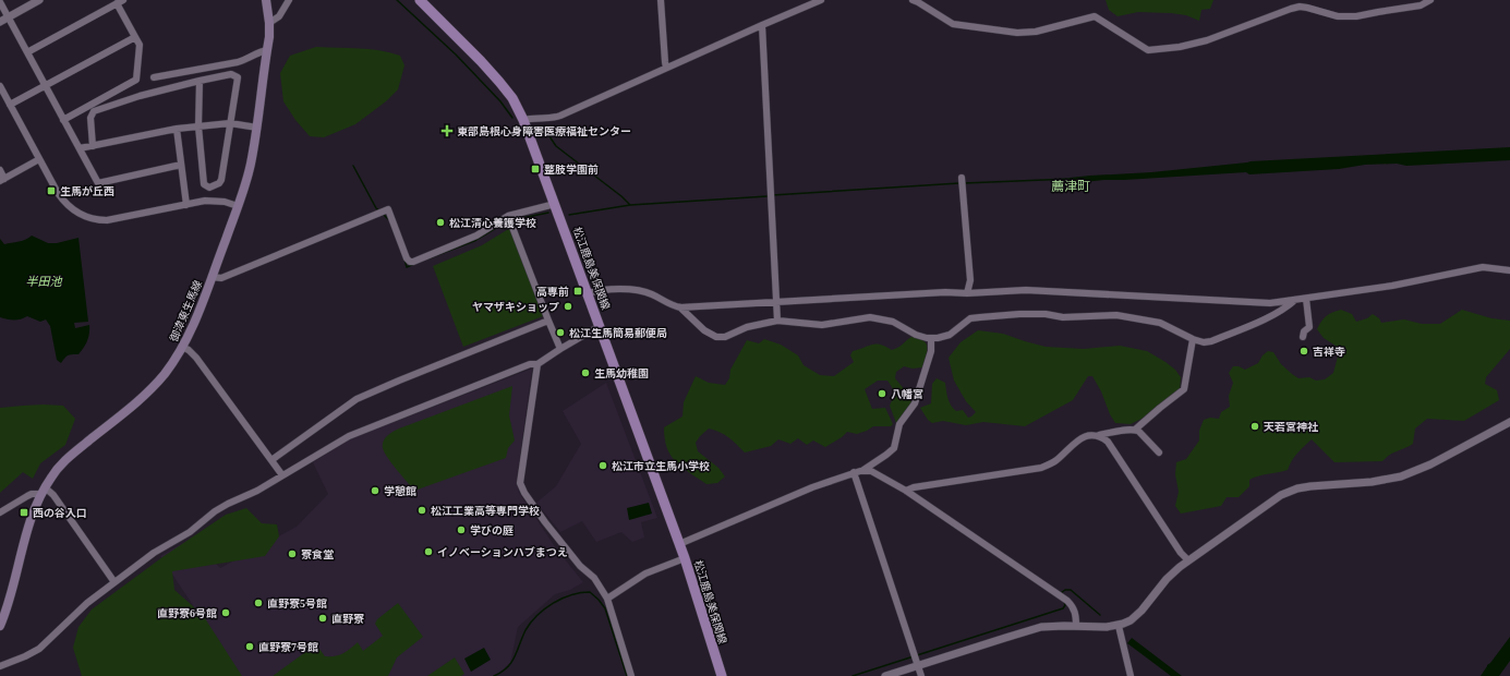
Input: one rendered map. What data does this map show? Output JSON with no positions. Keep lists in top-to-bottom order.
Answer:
{
  "streets": {
    "main road": ["松江鹿島美保関線", "御津東生馬線"]
  },
  "districts": ["薦津町"],
  "water": ["半田池"],
  "places": {
    "health": ["東部島根心身障害医療福祉センター"],
    "transit": [
      "整肢学園前",
      "生馬が丘西",
      "高専前",
      "西の谷入口"
    ],
    "other": [
      "松江清心養護学校",
      "ヤマザキショップ",
      "松江生馬簡易郵便局",
      "吉祥寺",
      "生馬幼稚園",
      "八幡宮",
      "天若宮神社",
      "松江市立生馬小学校",
      "学憩館",
      "松江工業高等専門学校",
      "学びの庭",
      "イノベーションハブまつえ",
      "寮食堂",
      "直野寮5号館",
      "直野寮6号館",
      "直野寮",
      "直野寮7号館"
    ]
  }
}
